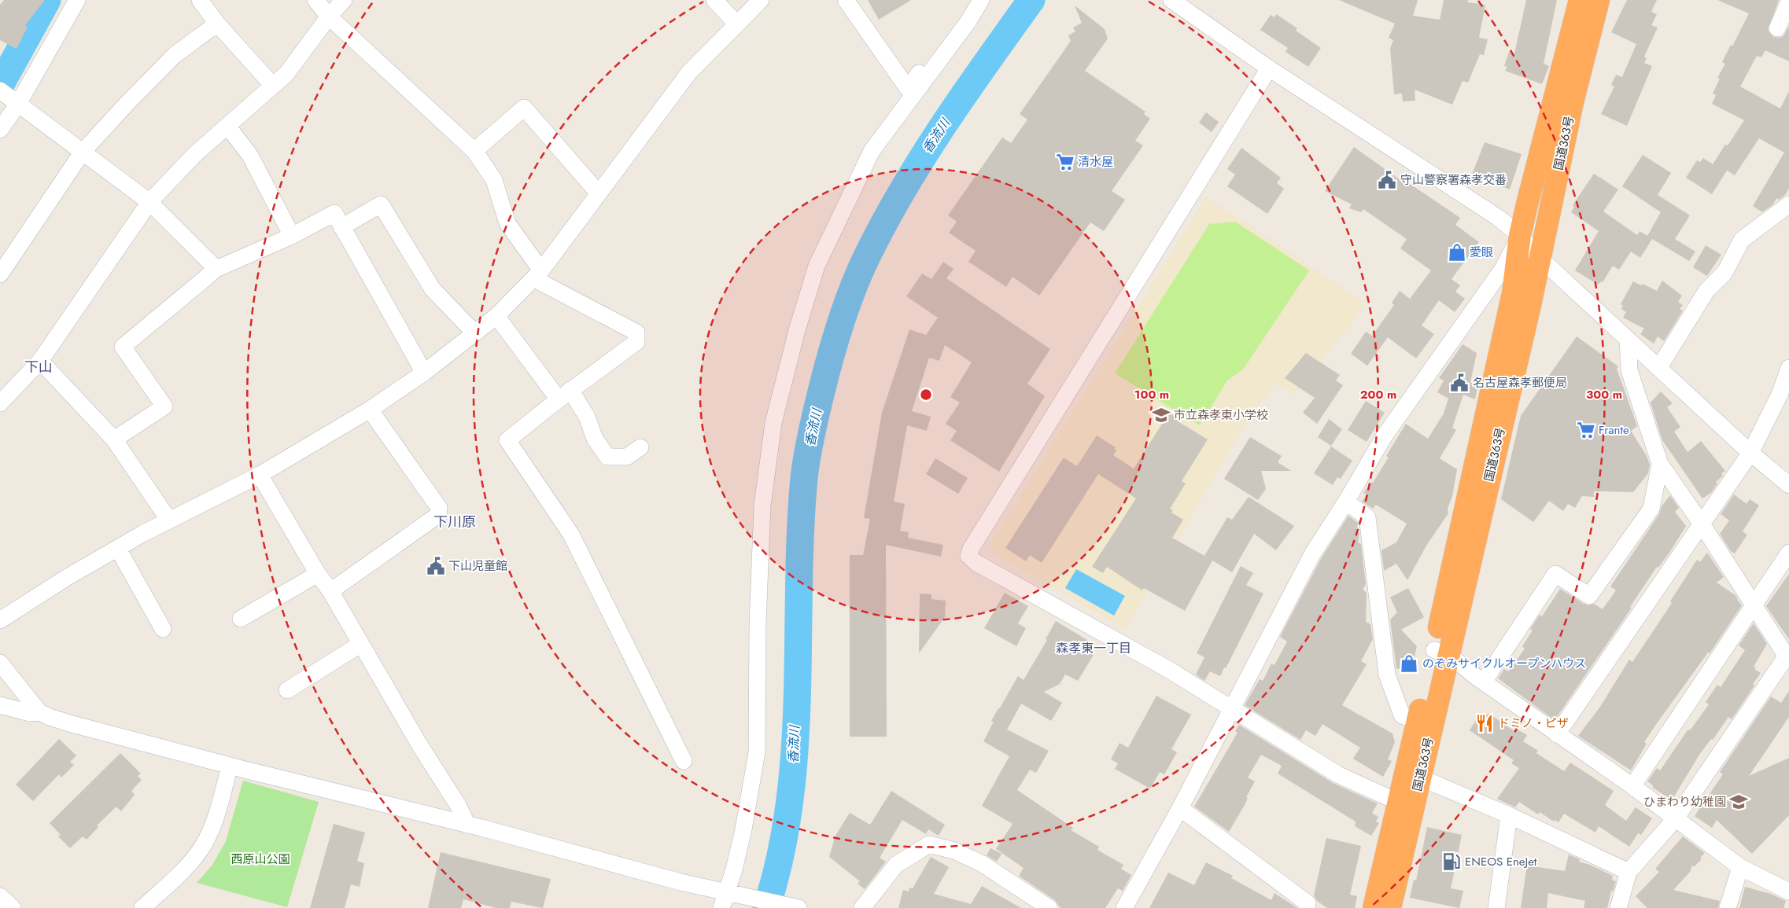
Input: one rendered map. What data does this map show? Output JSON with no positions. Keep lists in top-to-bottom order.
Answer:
{
  "streets": {
    "highway": ["国道363号"]
  },
  "districts": ["下山", "下川原", "森孝東一丁目"],
  "water": ["香流川"],
  "parks": ["西原山公園"],
  "places": {
    "supermarket": ["清水屋", "Frante"],
    "public building": ["守山警察署森孝交番", "名古屋森孝郵便局", "下山児童館"],
    "shop": ["愛眼", "のぞみサイクルオープンハウス"],
    "school or university": ["市立森孝東小学校", "ひまわり幼稚園"],
    "restaurant": ["ドミノ・ピザ"],
    "fuel station": ["ENEOS EneJet"]
  },
  "rings": ["100 m", "200 m", "300 m"]
}
